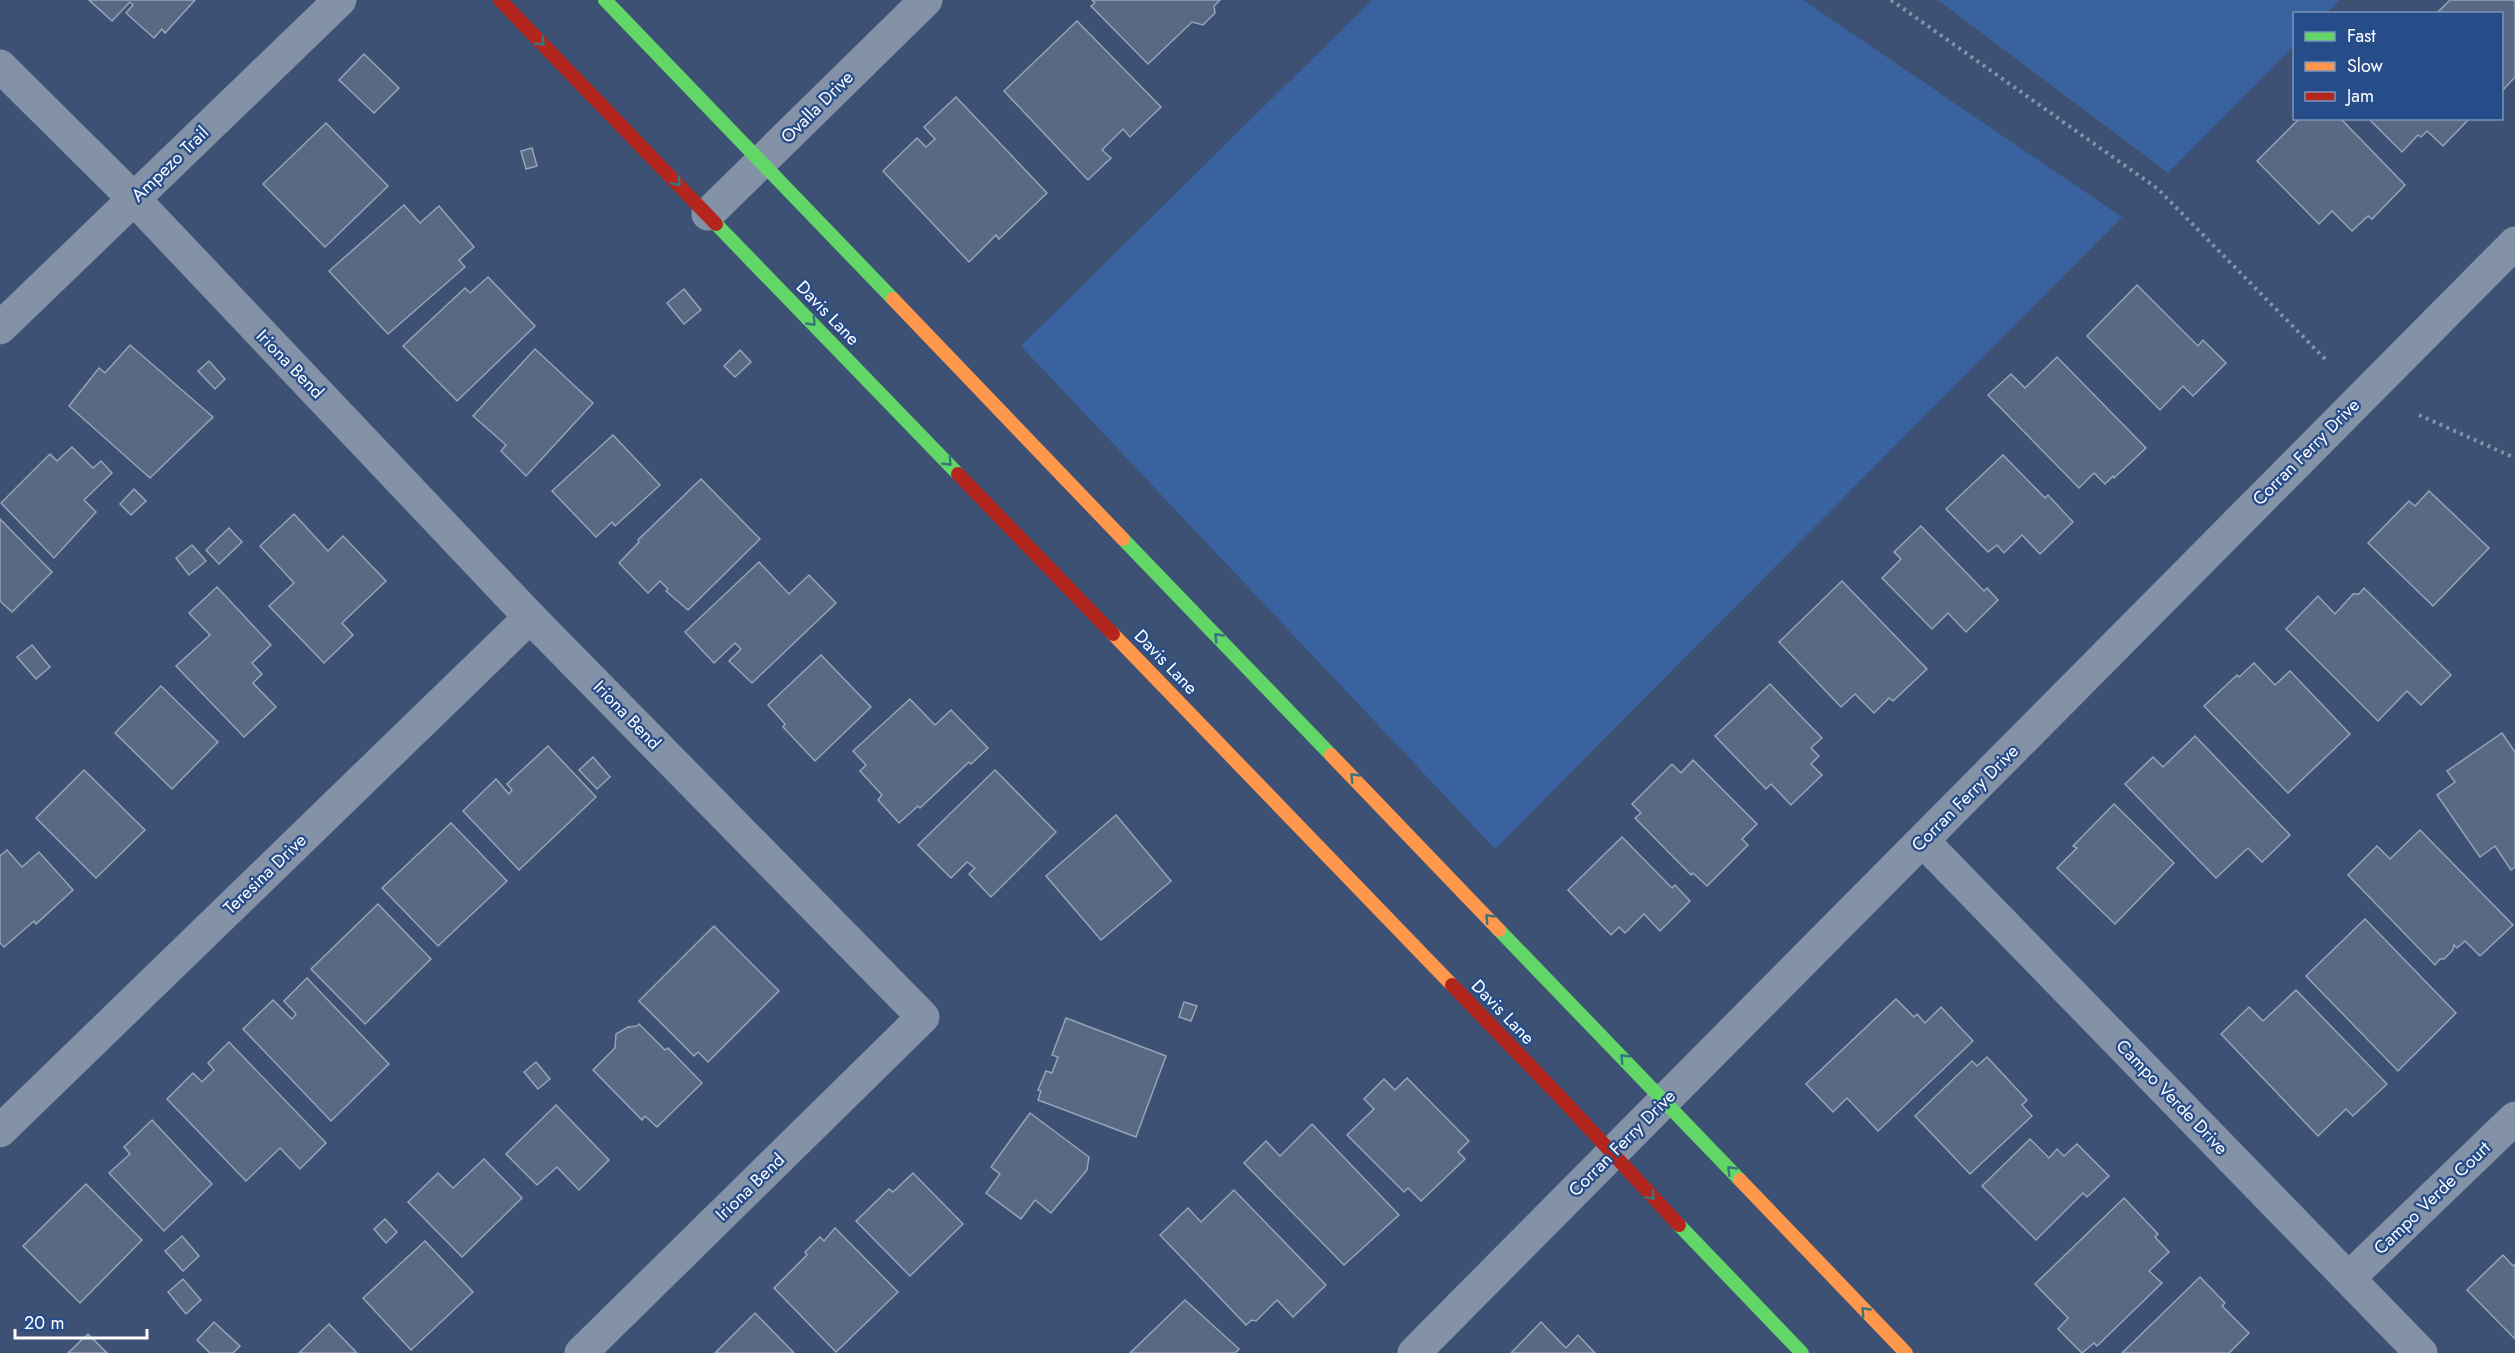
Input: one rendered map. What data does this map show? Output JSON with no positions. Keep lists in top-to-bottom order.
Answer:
{
  "streets": {
    "main road": ["Davis Lane"],
    "street": [
      "Ovalla Drive",
      "Ampezo Trail",
      "Iriona Bend",
      "Corran Ferry Drive",
      "Teresina Drive",
      "Campo Verde Drive",
      "Campo Verde Court"
    ]
  },
  "crossings": [
    ["Ovalla Drive", "Davis Lane"],
    ["Ampezo Trail", "Iriona Bend"],
    ["Davis Lane", "Corran Ferry Drive"],
    ["Iriona Bend", "Teresina Drive"],
    ["Corran Ferry Drive", "Campo Verde Drive"],
    ["Campo Verde Drive", "Campo Verde Court"]
  ],
  "legend": ["Fast", "Slow", "Jam"],
  "scale_bar": "20 m"
}
